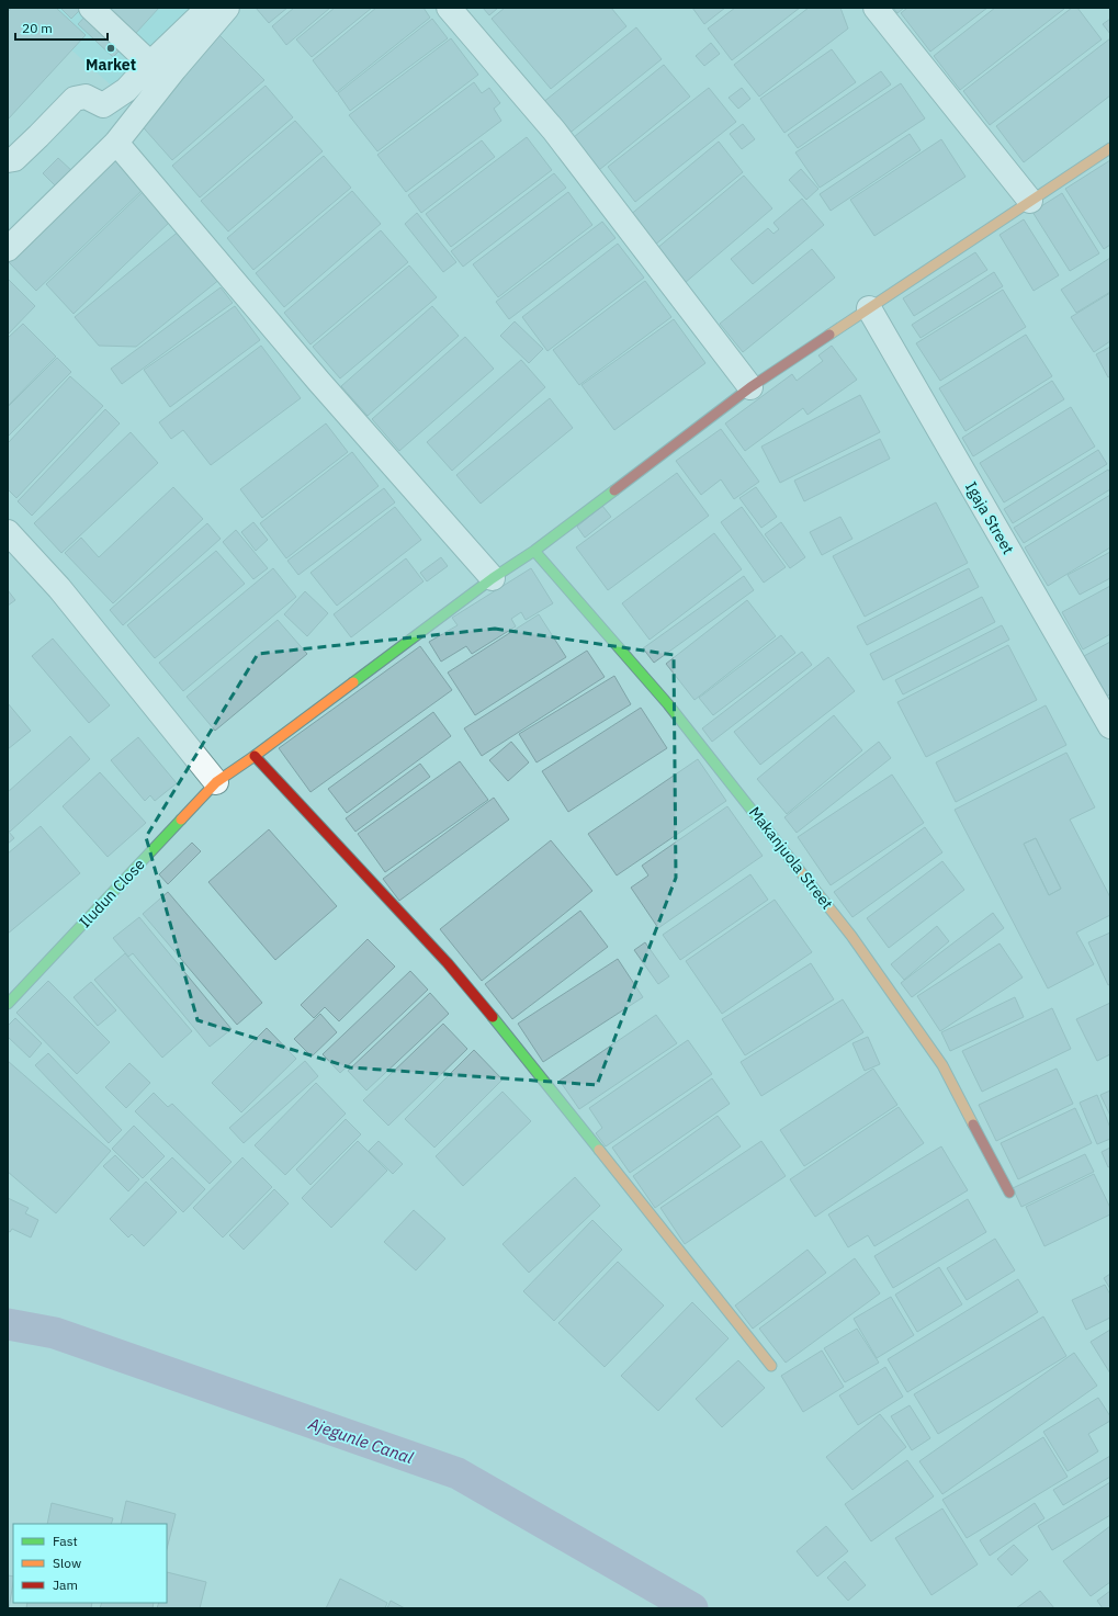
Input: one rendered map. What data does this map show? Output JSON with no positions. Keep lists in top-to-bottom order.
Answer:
{
  "streets": {
    "street": ["Igaja Street", "Makanjuola Street", "Iludun Close"]
  },
  "crossings": [
    ["Igaja Street", "Iludun Close"],
    ["Makanjuola Street", "Iludun Close"]
  ],
  "water": ["Ajegunle Canal"],
  "places": ["Market"],
  "legend": ["Fast", "Slow", "Jam"],
  "scale_bar": "20 m"
}
